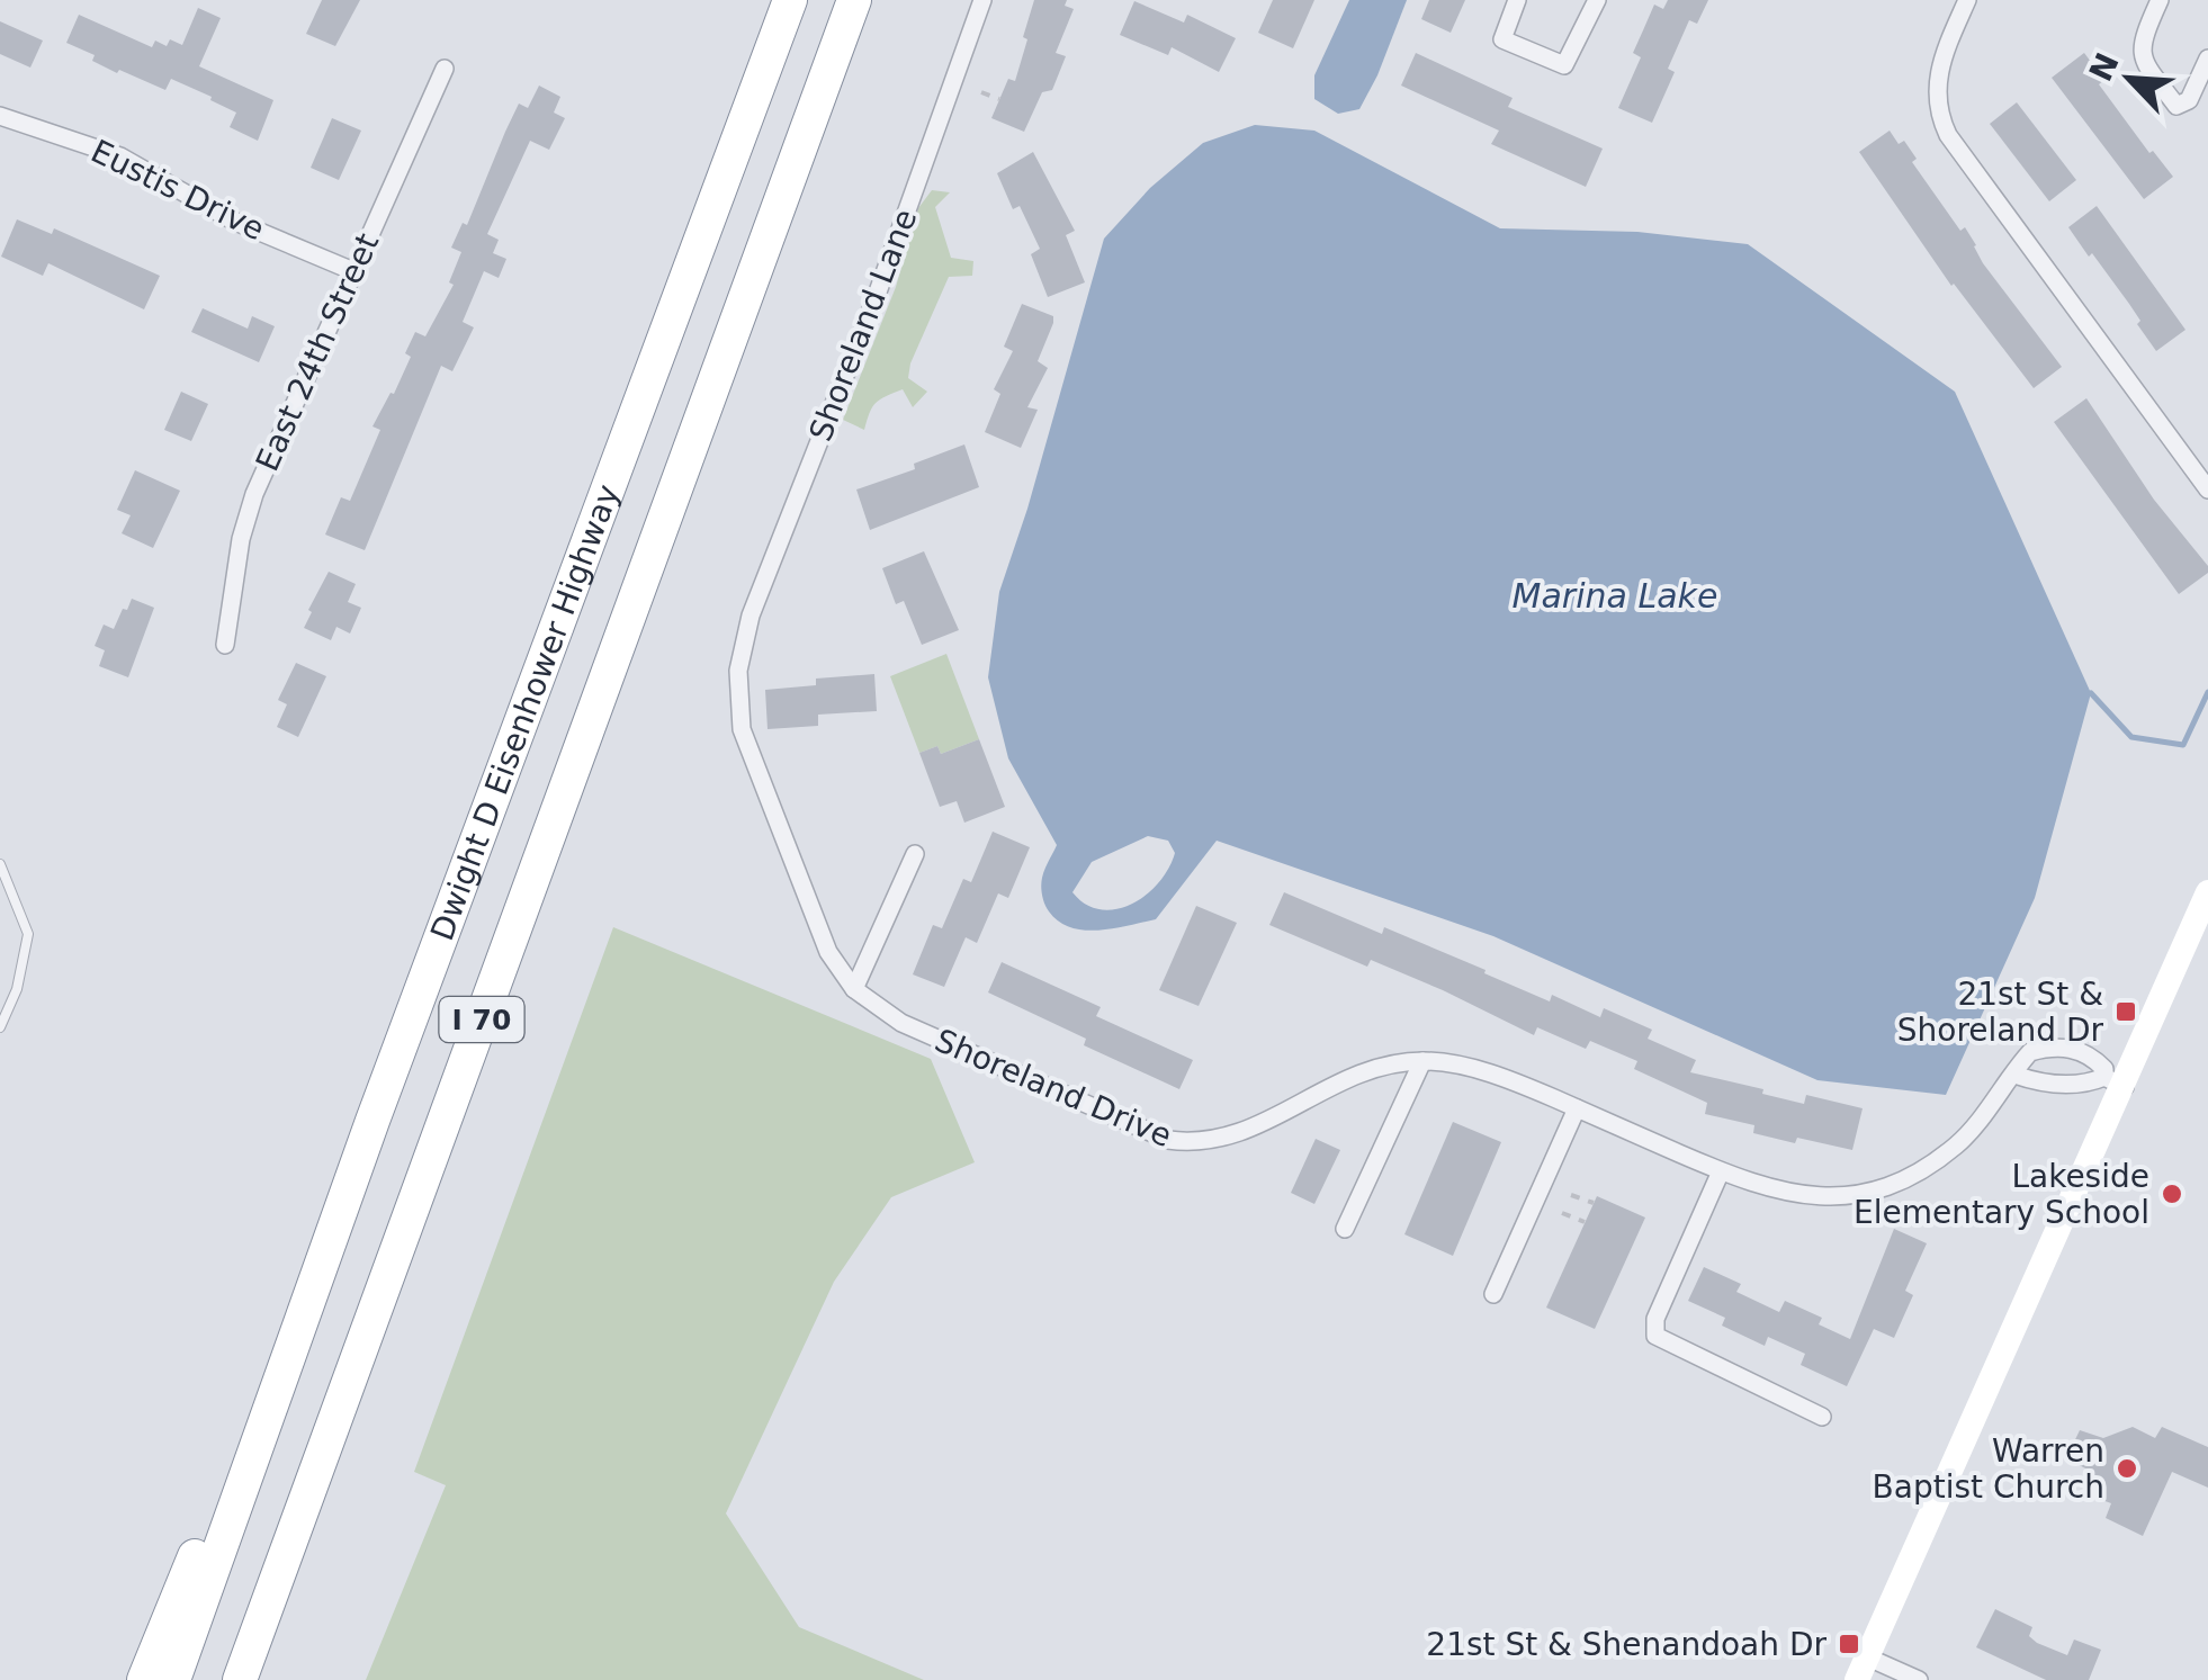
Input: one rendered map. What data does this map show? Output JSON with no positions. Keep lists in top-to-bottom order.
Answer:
{
  "streets": {
    "highway": ["Dwight D Eisenhower Highway", "I 70"],
    "street": [
      "Eustis Drive",
      "Shoreland Lane",
      "East 24th Street",
      "Shoreland Drive"
    ]
  },
  "crossings": [
    ["Eustis Drive", "East 24th Street"],
    ["Shoreland Lane", "Shoreland Drive"]
  ],
  "water": ["Marina Lake"],
  "places": {
    "transit": ["21st St & Shoreland Dr", "21st St & Shenandoah Dr"],
    "other": ["Lakeside Elementary School", "Warren Baptist Church"]
  },
  "north": "top left"
}
